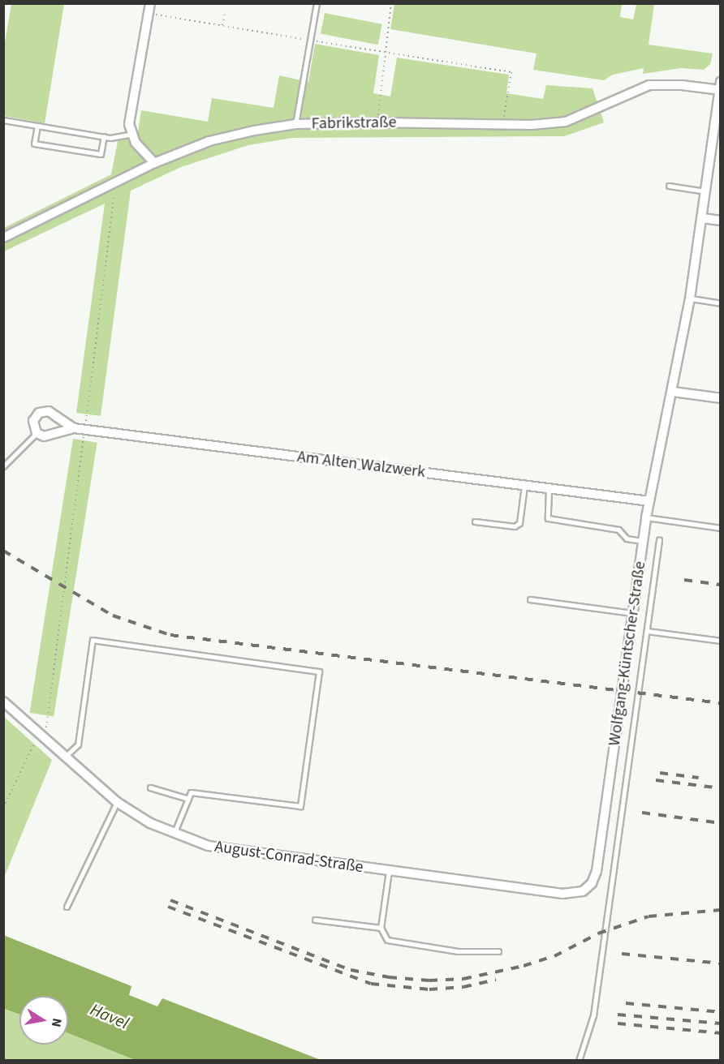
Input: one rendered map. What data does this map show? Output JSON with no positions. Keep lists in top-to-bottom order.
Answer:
{
  "streets": {
    "street": [
      "Fabrikstraße",
      "Am Alten Walzwerk",
      "Wolfgang-Küntscher-Straße",
      "August-Conrad-Straße"
    ]
  },
  "crossings": [
    ["Fabrikstraße", "Wolfgang-Küntscher-Straße"],
    ["Am Alten Walzwerk", "Wolfgang-Küntscher-Straße"],
    ["Wolfgang-Küntscher-Straße", "August-Conrad-Straße"]
  ],
  "water": ["Havel"],
  "north": "right"
}
